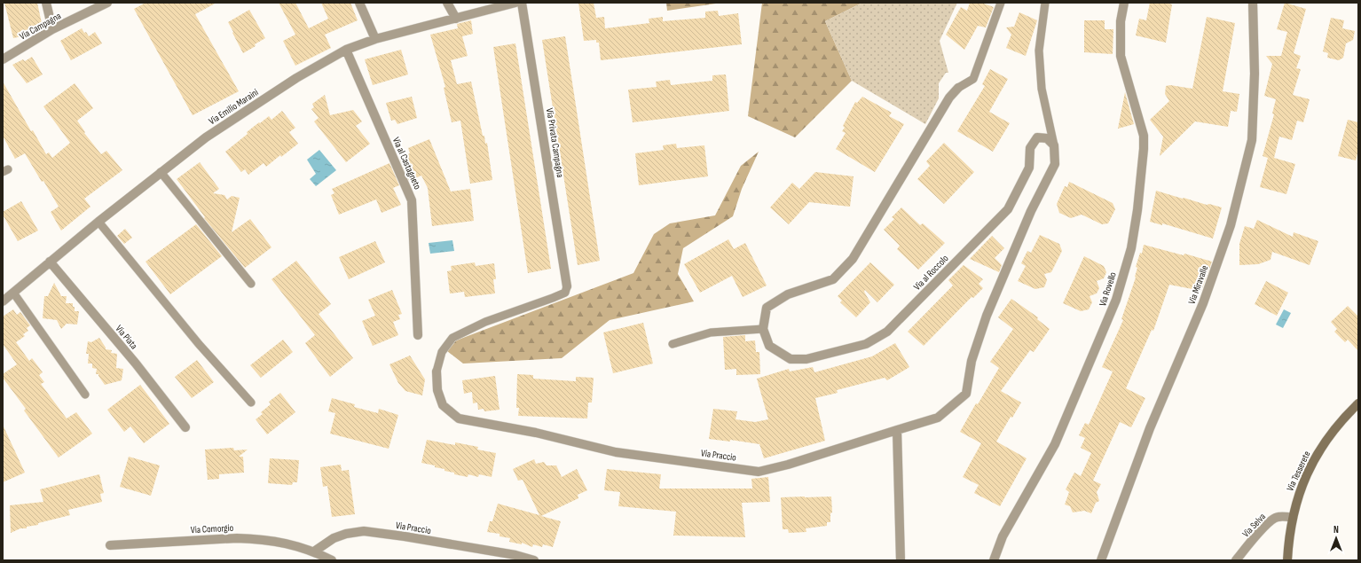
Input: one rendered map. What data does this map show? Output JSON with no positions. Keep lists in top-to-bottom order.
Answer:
{
  "streets": {
    "main road": ["Via Tesserete"],
    "street": [
      "Via Campagna",
      "Via Emilio Maraini",
      "Via Privata Campagna",
      "Via al Castagneto",
      "Via al Roccolo",
      "Via Miravalle",
      "Via Rovello",
      "Via Piata",
      "Via Praccio",
      "Via Selva",
      "Via Comorgio"
    ]
  },
  "crossings": [
    ["Via Emilio Maraini", "Via al Castagneto"],
    ["Via Emilio Maraini", "Via Piata"],
    ["Via Praccio", "Via Comorgio"],
    ["Via Tesserete", "Via Selva"]
  ],
  "north": "top"
}
